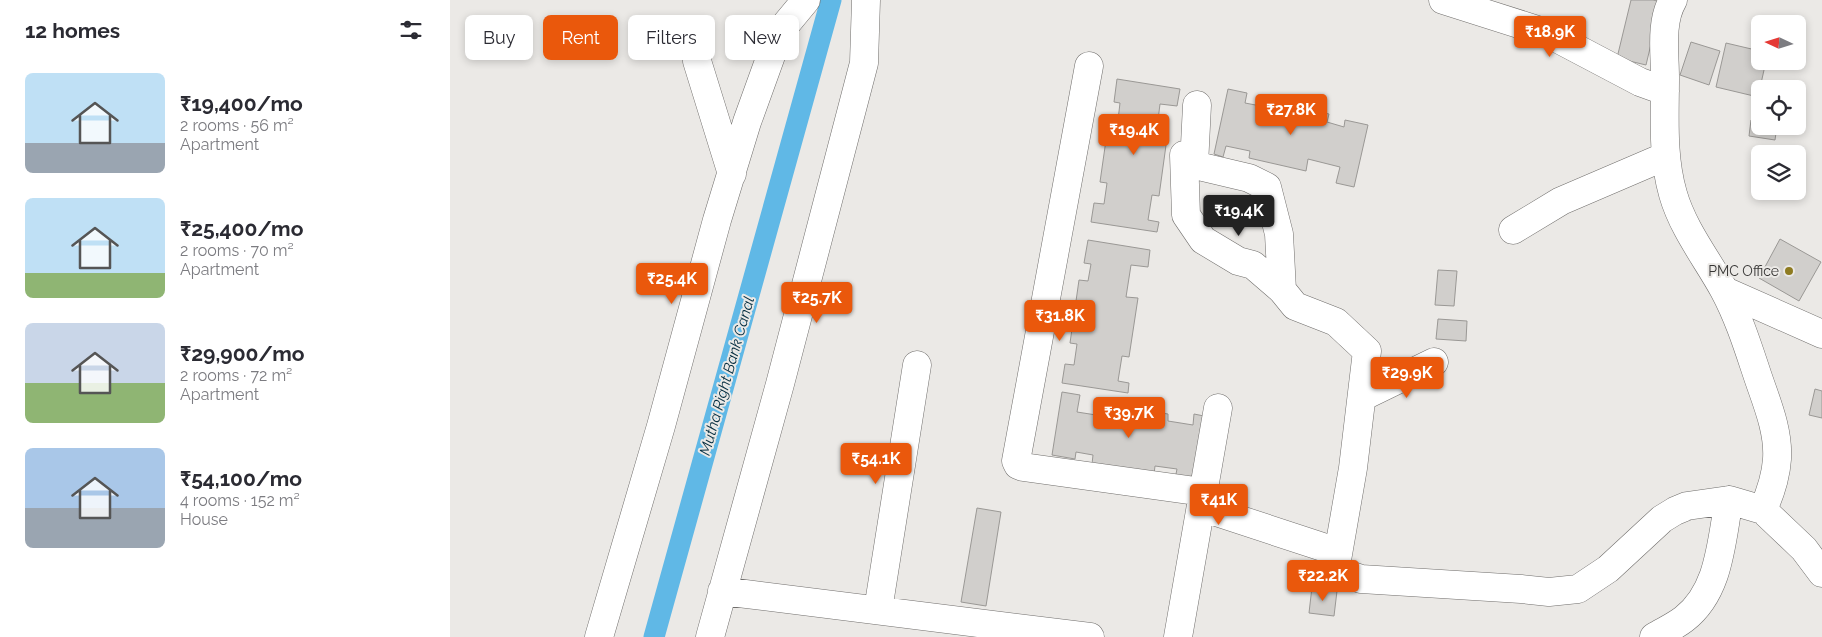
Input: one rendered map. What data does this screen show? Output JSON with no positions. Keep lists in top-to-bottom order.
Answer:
{
  "water": ["Mutha Right Bank Canal"],
  "places": ["PMC Office"],
  "north": "left",
  "page": {
    "heading": "12 homes",
    "chip": [
      "Buy",
      "Rent",
      "Filters",
      "New"
    ],
    "price": [
      "₹18.9K",
      "₹27.8K",
      "₹19.4K",
      "₹19.4K",
      "₹25.4K",
      "₹25.7K",
      "₹31.8K",
      "₹29.9K",
      "₹39.7K",
      "₹54.1K",
      "₹41K",
      "₹22.2K"
    ],
    "list": [
      {
        "name": "₹19,400/mo",
        "note": "2 rooms · 56 m² · Apartment"
      },
      {
        "name": "₹25,400/mo",
        "note": "2 rooms · 70 m² · Apartment"
      },
      {
        "name": "₹29,900/mo",
        "note": "2 rooms · 72 m² · Apartment"
      },
      {
        "name": "₹54,100/mo",
        "note": "4 rooms · 152 m² · House"
      }
    ]
  }
}
